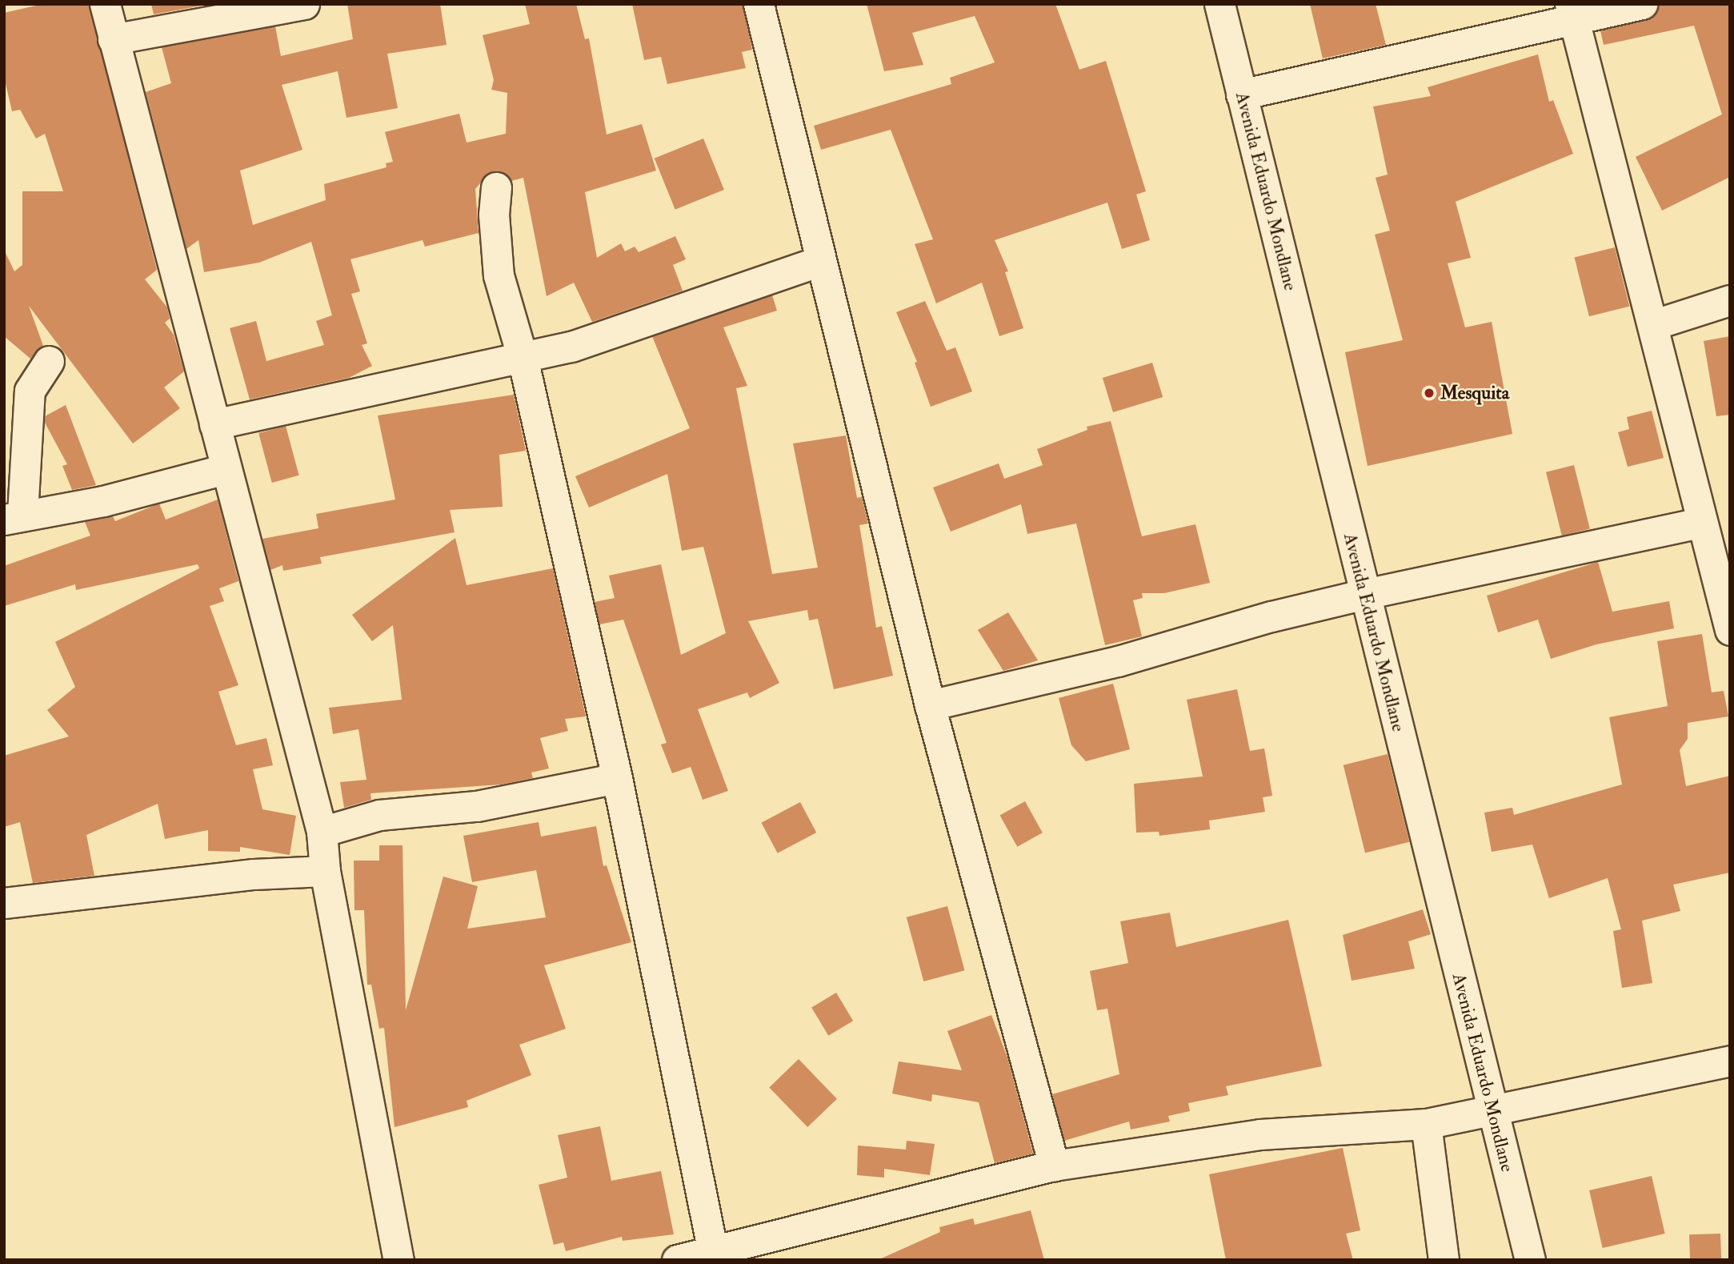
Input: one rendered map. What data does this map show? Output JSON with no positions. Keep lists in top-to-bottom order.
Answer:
{
  "streets": {
    "street": ["Avenida Eduardo Mondlane"]
  },
  "places": ["Mesquita"]
}
